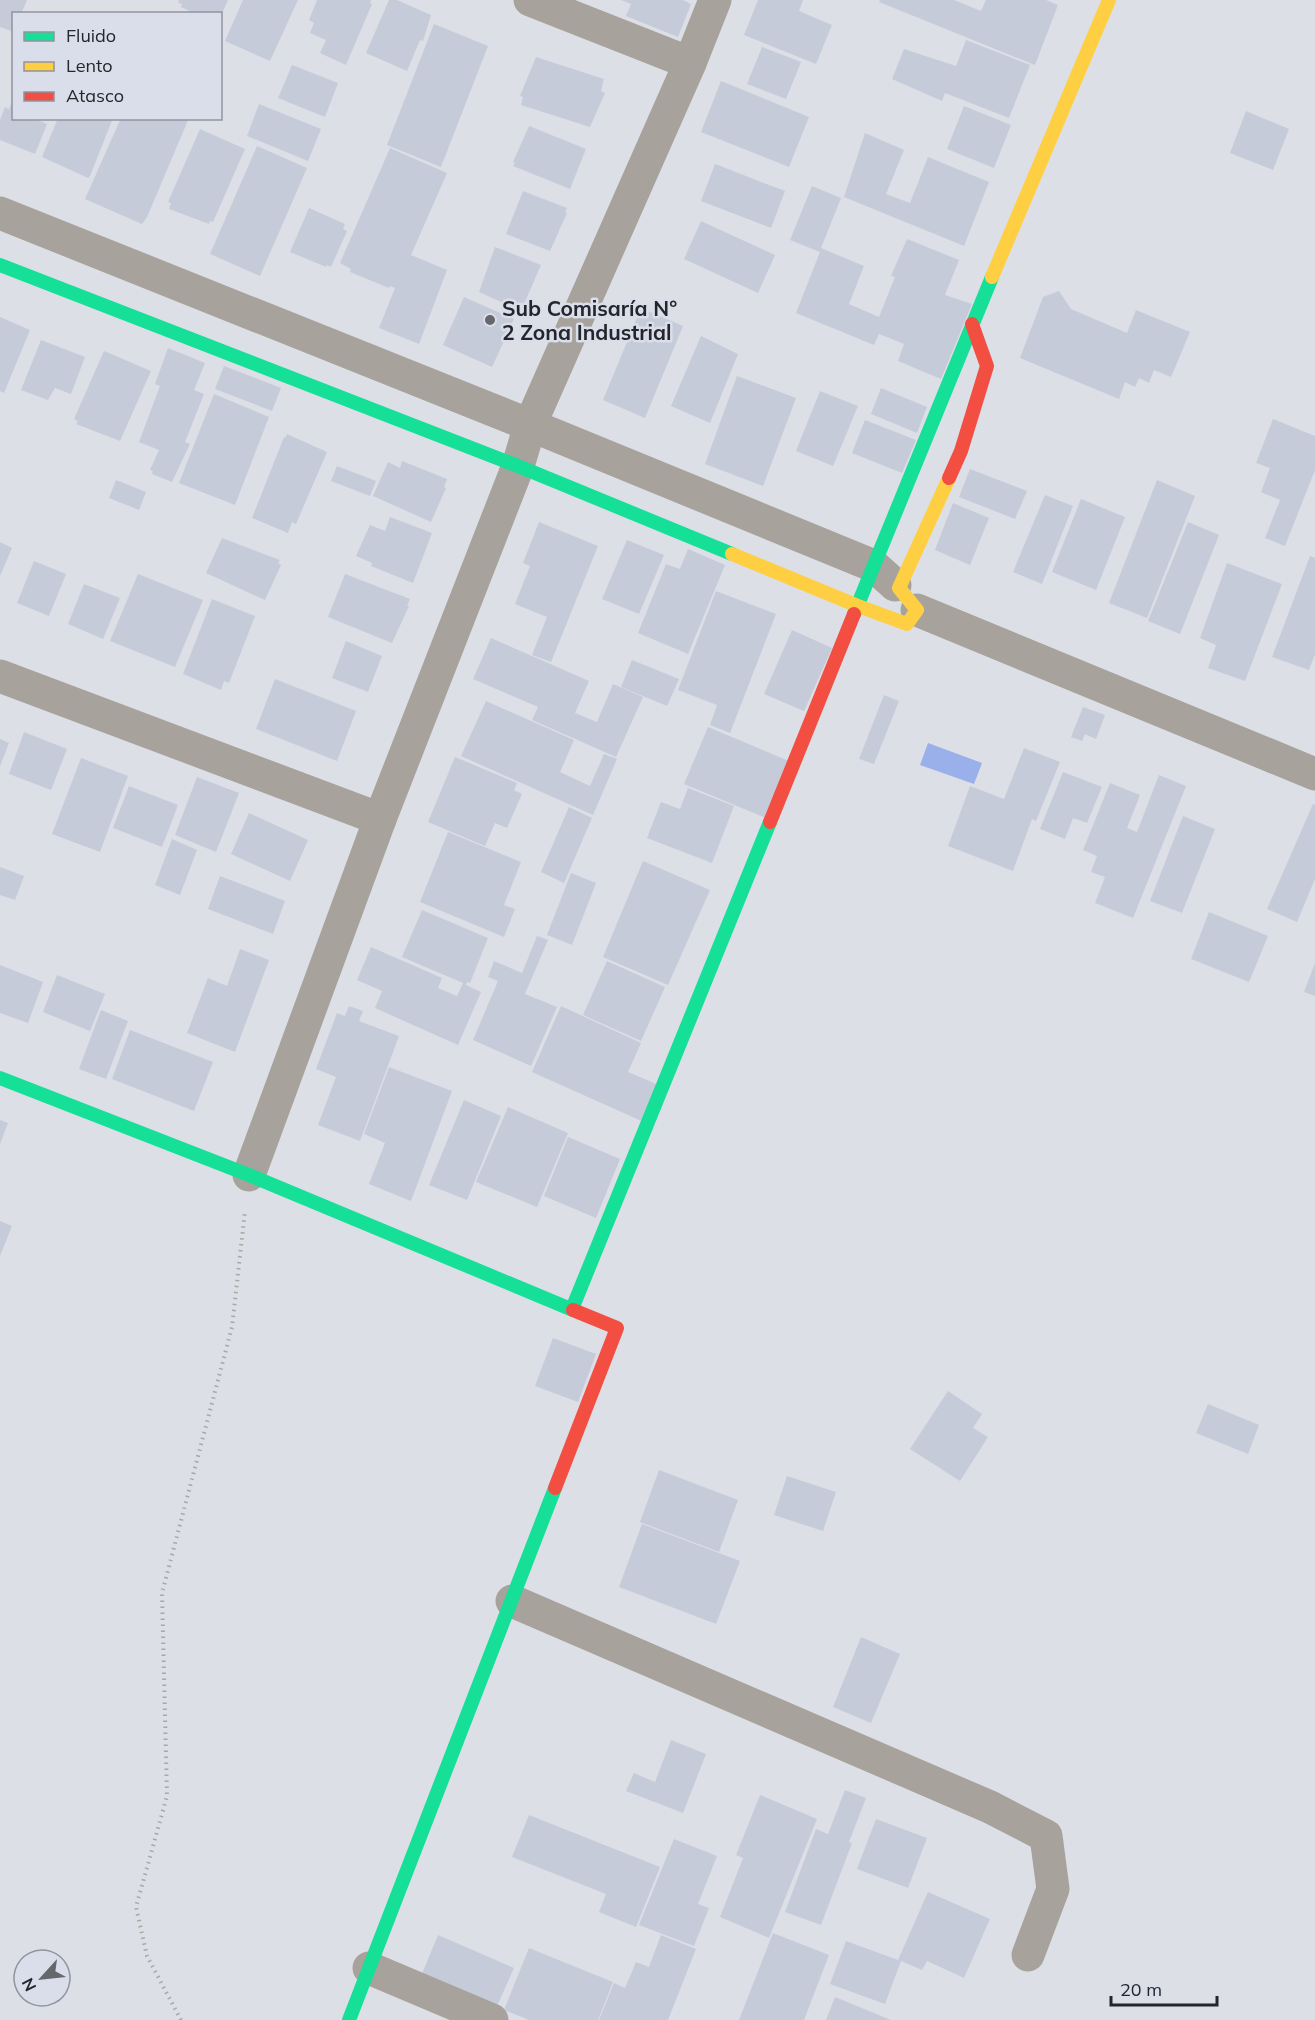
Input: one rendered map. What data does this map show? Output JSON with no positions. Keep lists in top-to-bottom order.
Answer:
{
  "places": ["Sub Comisaría N° 2 Zona Industrial"],
  "legend": ["Fluido", "Lento", "Atasco"],
  "scale_bar": "20 m",
  "north": "bottom left"
}
